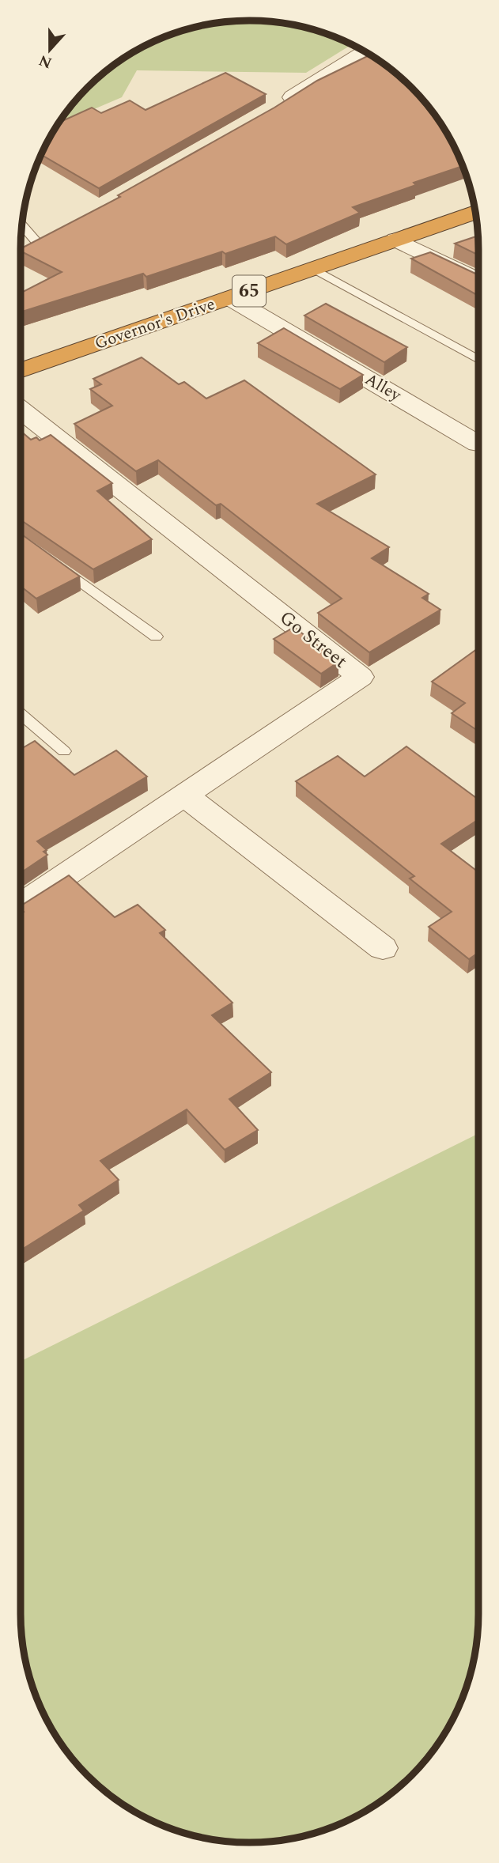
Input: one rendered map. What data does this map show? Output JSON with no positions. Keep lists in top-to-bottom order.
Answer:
{
  "streets": {
    "highway": ["65", "Governor's Drive"],
    "street": ["Alley", "Go Street"]
  },
  "crossings": [
    ["Governor's Drive", "Alley"]
  ],
  "north": "bottom"
}
